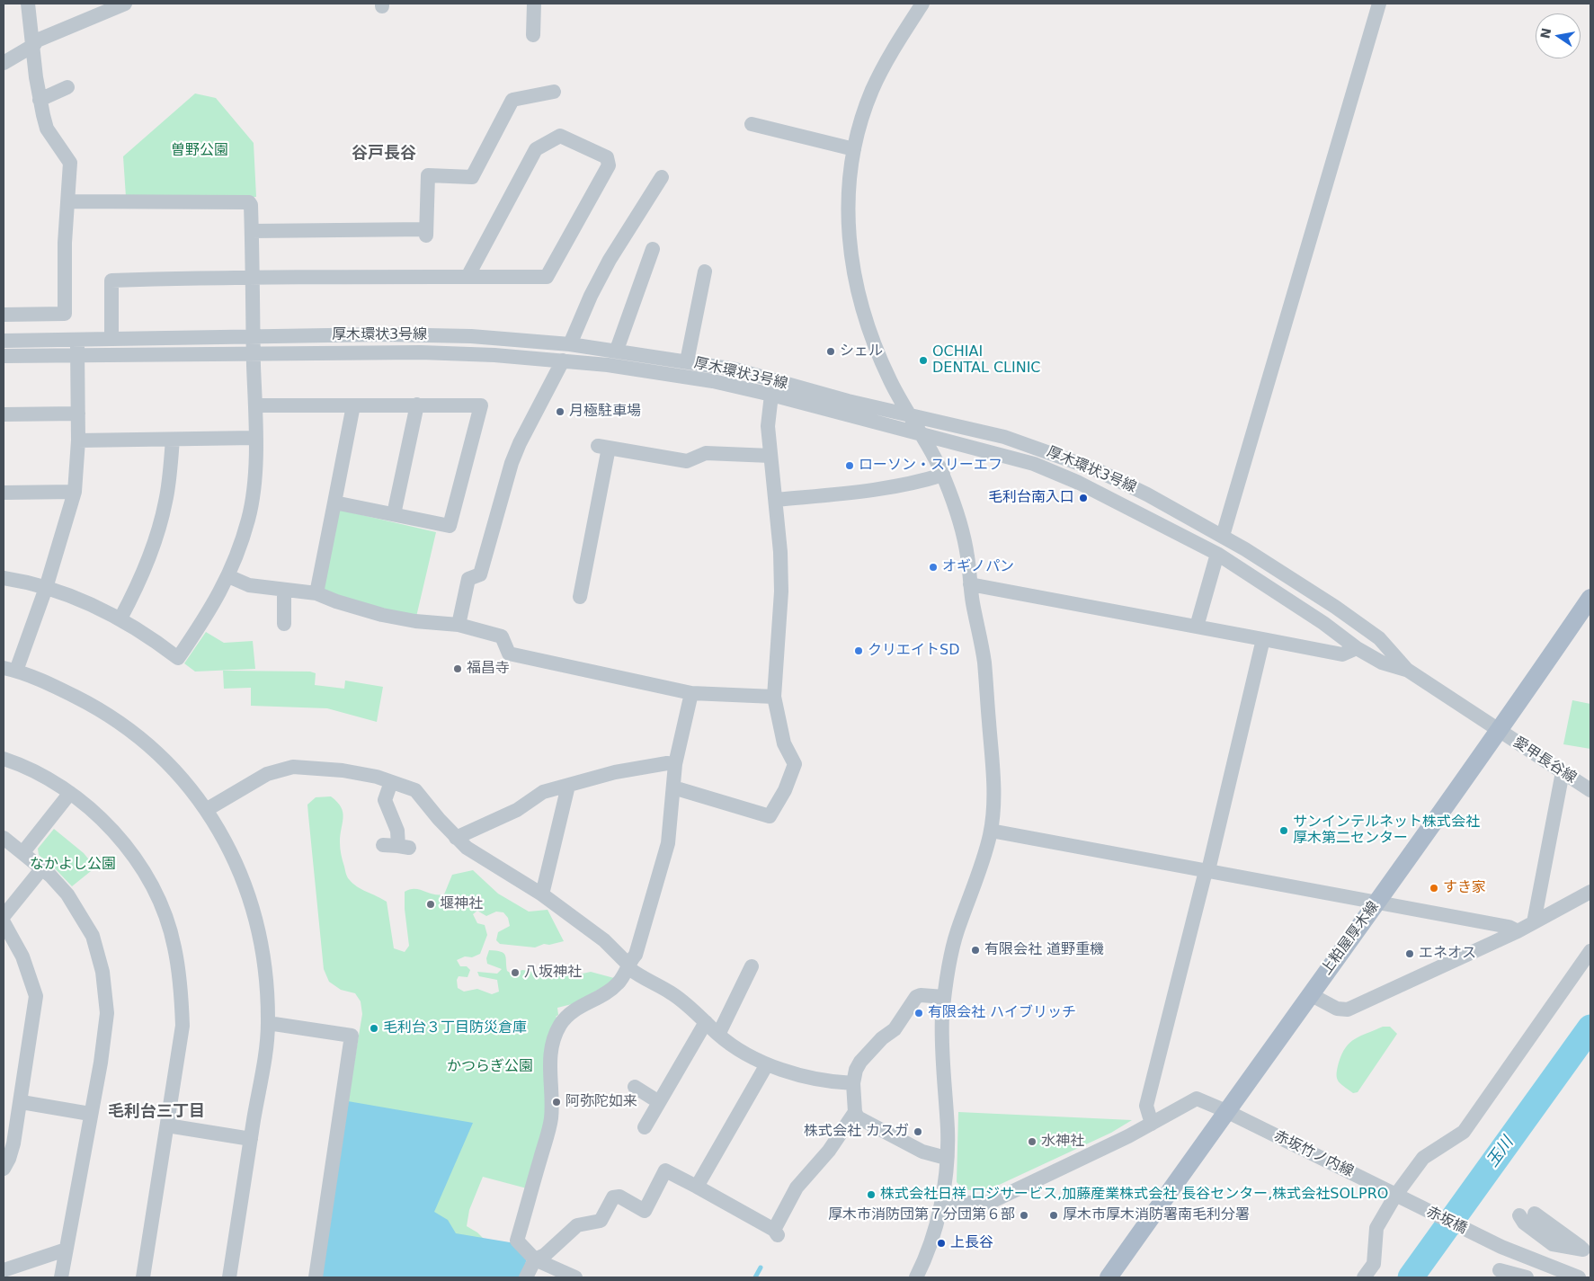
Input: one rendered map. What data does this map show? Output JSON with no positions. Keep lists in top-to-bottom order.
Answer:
{
  "streets": {
    "main road": ["上粕屋厚木線"],
    "street": [
      "厚木環状3号線",
      "愛甲長谷線",
      "赤坂竹ノ内線",
      "赤坂橋"
    ]
  },
  "crossings": [
    ["厚木環状3号線", "愛甲長谷線"],
    ["厚木環状3号線", "上粕屋厚木線"],
    ["愛甲長谷線", "上粕屋厚木線"],
    ["上粕屋厚木線", "赤坂竹ノ内線"],
    ["赤坂竹ノ内線", "赤坂橋"]
  ],
  "districts": ["谷戸長谷", "毛利台三丁目"],
  "water": ["玉川"],
  "parks": ["曽野公園", "なかよし公園", "かつらぎ公園"],
  "places": [
    "シェル",
    "OCHIAI DENTAL CLINIC",
    "月極駐車場",
    "ローソン・スリーエフ",
    "毛利台南入口",
    "オギノパン",
    "クリエイトSD",
    "福昌寺",
    "サンインテルネット株式会社 厚木第二センター",
    "すき家",
    "堰神社",
    "有限会社 道野重機",
    "エネオス",
    "八坂神社",
    "有限会社 ハイブリッチ",
    "毛利台３丁目防災倉庫",
    "阿弥陀如来",
    "株式会社 カスガ",
    "水神社",
    "株式会社日祥 ロジサービス,加藤産業株式会社 長谷センター,株式会社SOLPRO",
    "厚木市消防団第７分団第６部",
    "厚木市厚木消防署南毛利分署",
    "上長谷"
  ],
  "north": "left"
}
